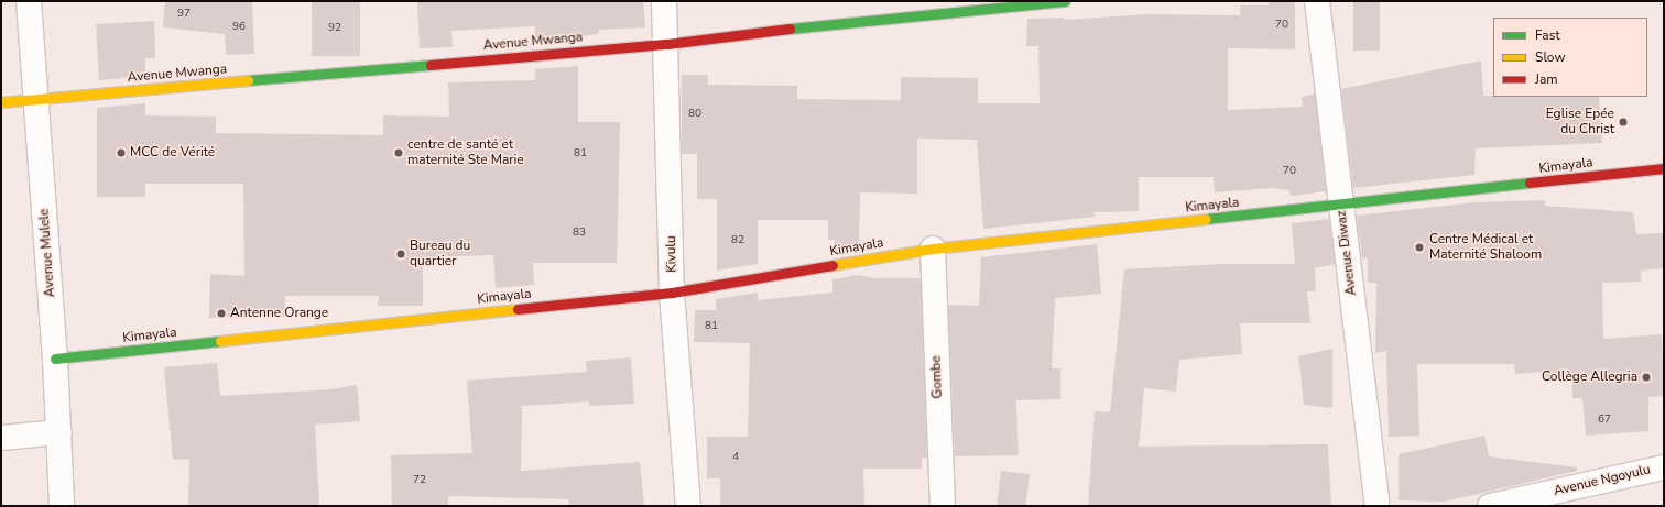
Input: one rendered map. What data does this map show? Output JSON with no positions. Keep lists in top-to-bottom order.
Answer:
{
  "streets": {
    "street": [
      "Avenue Mwanga",
      "Kimayala",
      "Avenue Mulele",
      "Avenue Diwaz",
      "Kivulu",
      "Gombe",
      "Avenue Ngoyulu"
    ]
  },
  "crossings": [
    ["Avenue Mwanga", "Avenue Mulele"],
    ["Avenue Mwanga", "Kivulu"],
    ["Kimayala", "Avenue Mulele"],
    ["Kimayala", "Avenue Diwaz"],
    ["Kimayala", "Kivulu"],
    ["Kimayala", "Gombe"]
  ],
  "places": [
    "Eglise Epée du Christ",
    "MCC de Vérité",
    "centre de santé et maternité Ste Marie",
    "Centre Médical et Maternité Shaloom",
    "Bureau du quartier",
    "Antenne Orange",
    "Collège Allegria"
  ],
  "house_numbers": [
    "97",
    "70",
    "96",
    "92",
    "80",
    "81",
    "70",
    "83",
    "82",
    "81",
    "67",
    "4",
    "72"
  ],
  "legend": ["Fast", "Slow", "Jam"]
}
